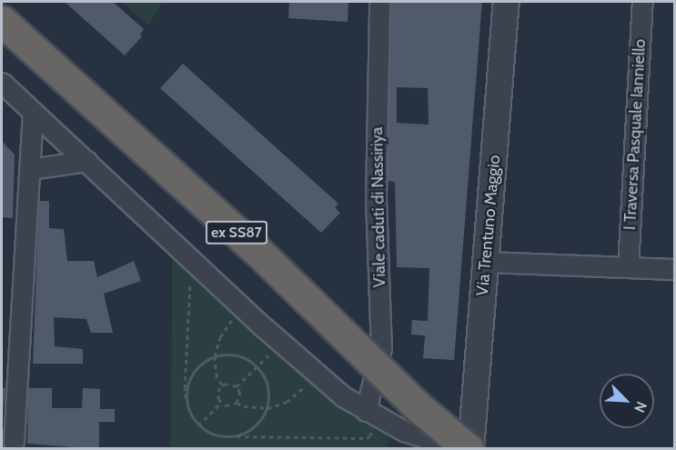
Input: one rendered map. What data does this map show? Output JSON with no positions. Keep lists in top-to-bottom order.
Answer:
{
  "streets": {
    "highway": ["ex SS87"],
    "street": ["I Traversa Pasquale Ianniello", "Viale caduti di Nassiriya", "Via Trentuno Maggio"]
  },
  "crossings": [
    ["Via Trentuno Maggio", "ex SS87"]
  ],
  "north": "bottom right"
}
